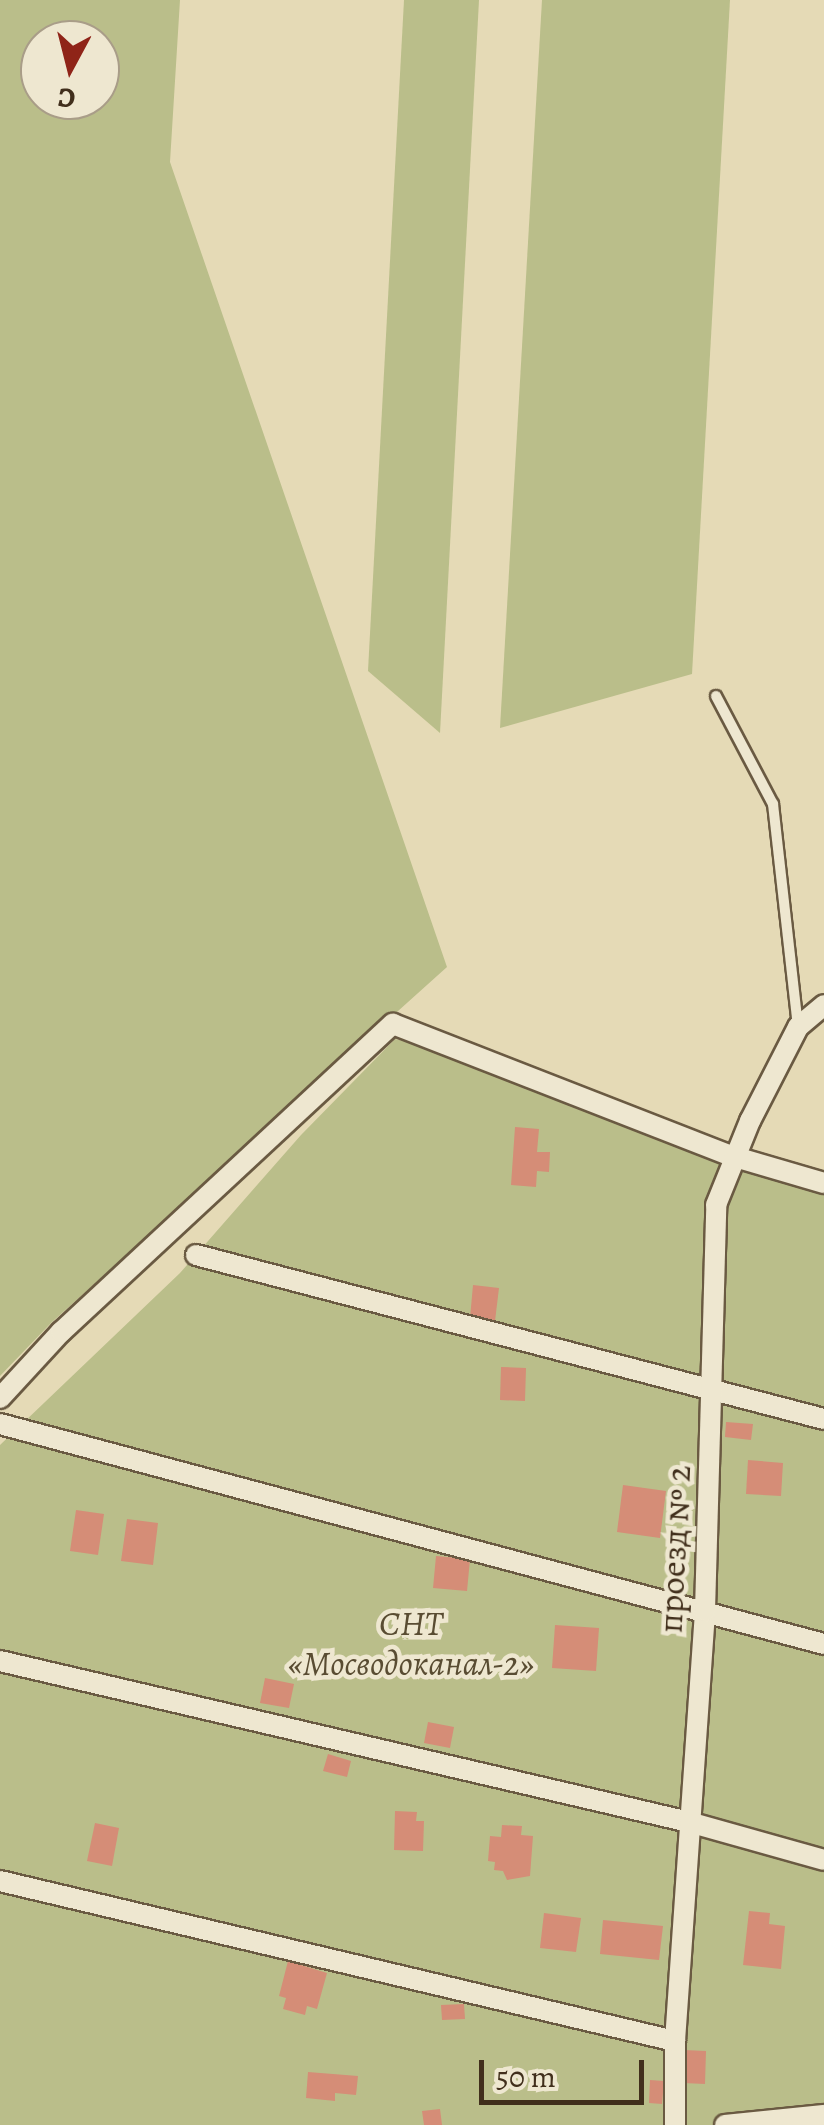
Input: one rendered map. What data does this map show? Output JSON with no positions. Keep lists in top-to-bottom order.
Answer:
{
  "streets": {
    "street": ["проезд № 2"]
  },
  "parks": ["СНТ «Мосводоканал-2»"],
  "scale_bar": "50 m",
  "north": "bottom"
}
